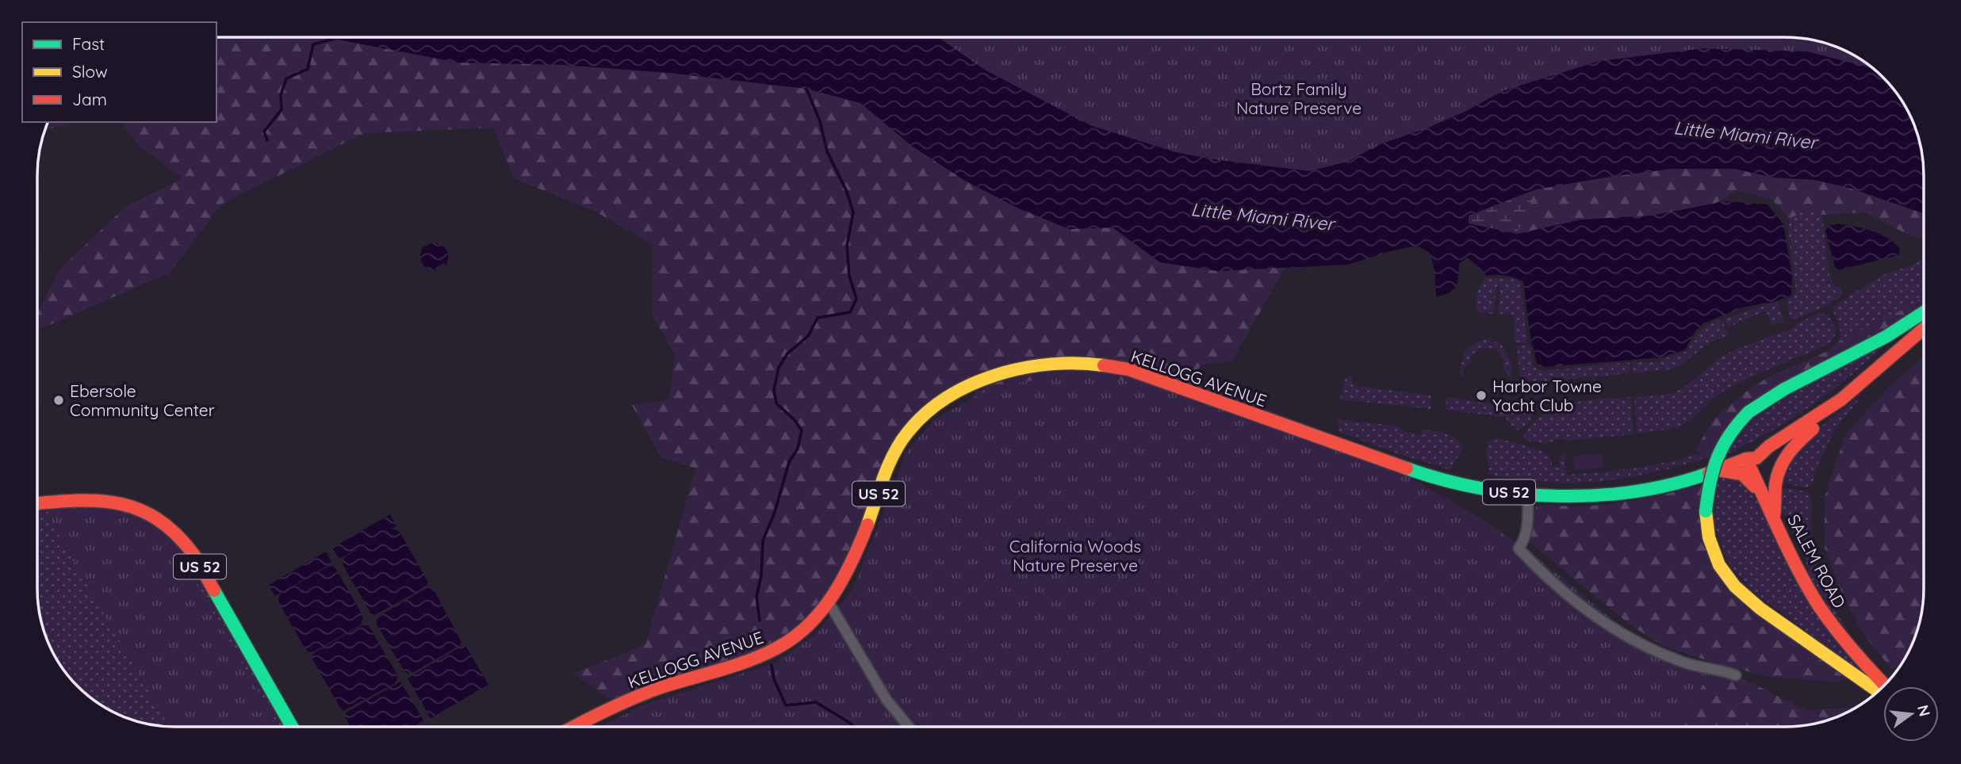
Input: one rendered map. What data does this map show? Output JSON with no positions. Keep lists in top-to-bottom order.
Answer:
{
  "streets": {
    "main road": ["KELLOGG AVENUE", "US 52", "SALEM ROAD"]
  },
  "crossings": [
    ["KELLOGG AVENUE", "SALEM ROAD"]
  ],
  "water": ["Little Miami River"],
  "parks": ["Bortz Family Nature Preserve", "California Woods Nature Preserve"],
  "places": ["Harbor Towne Yacht Club", "Ebersole Community Center"],
  "legend": ["Fast", "Slow", "Jam"],
  "north": "right"
}
